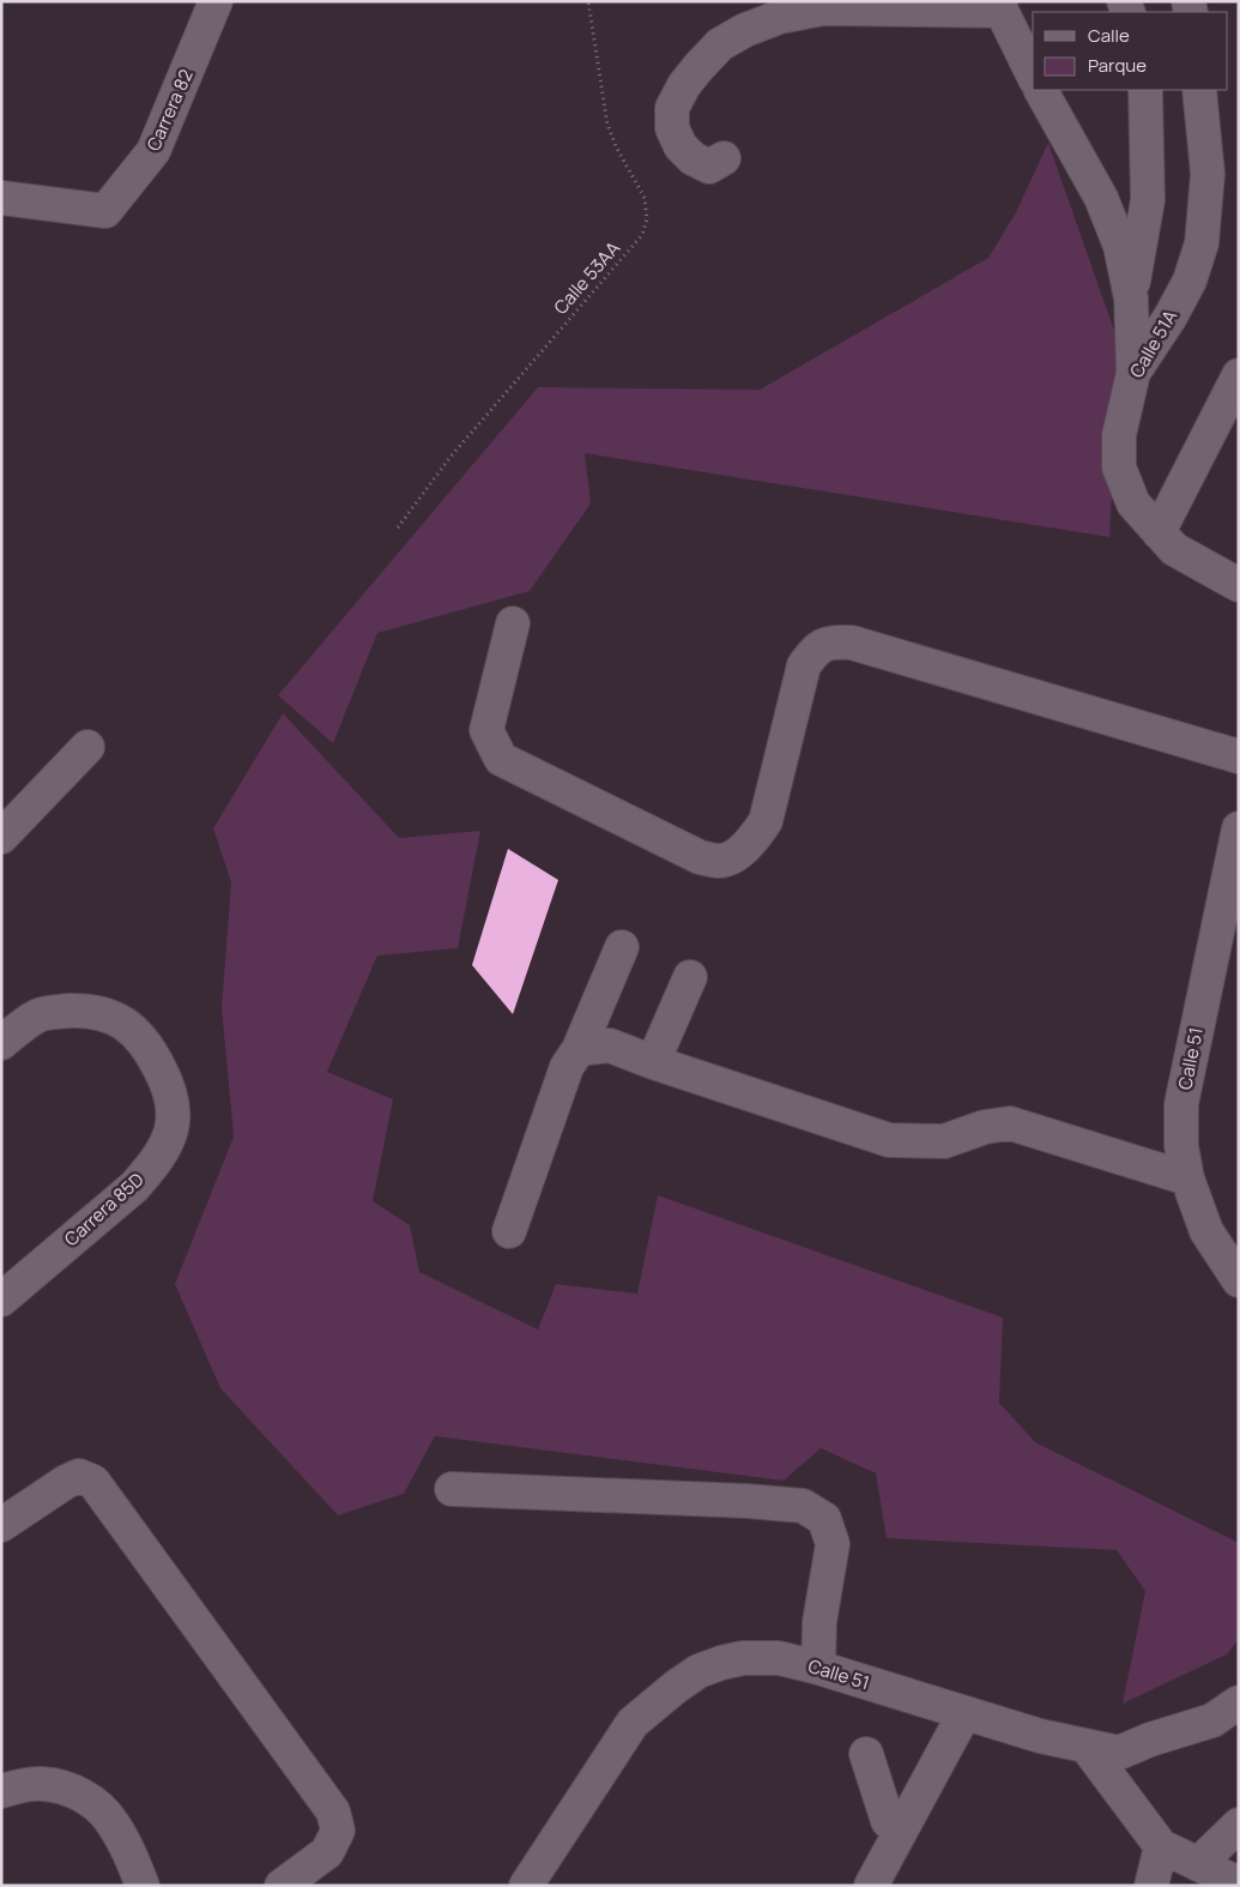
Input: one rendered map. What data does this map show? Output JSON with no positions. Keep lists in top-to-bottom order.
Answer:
{
  "streets": {
    "street": [
      "Carrera 82",
      "Calle 51A",
      "Calle 51",
      "Carrera 85D"
    ],
    "path": ["Calle 53AA"]
  },
  "legend": ["Calle", "Parque"]
}
